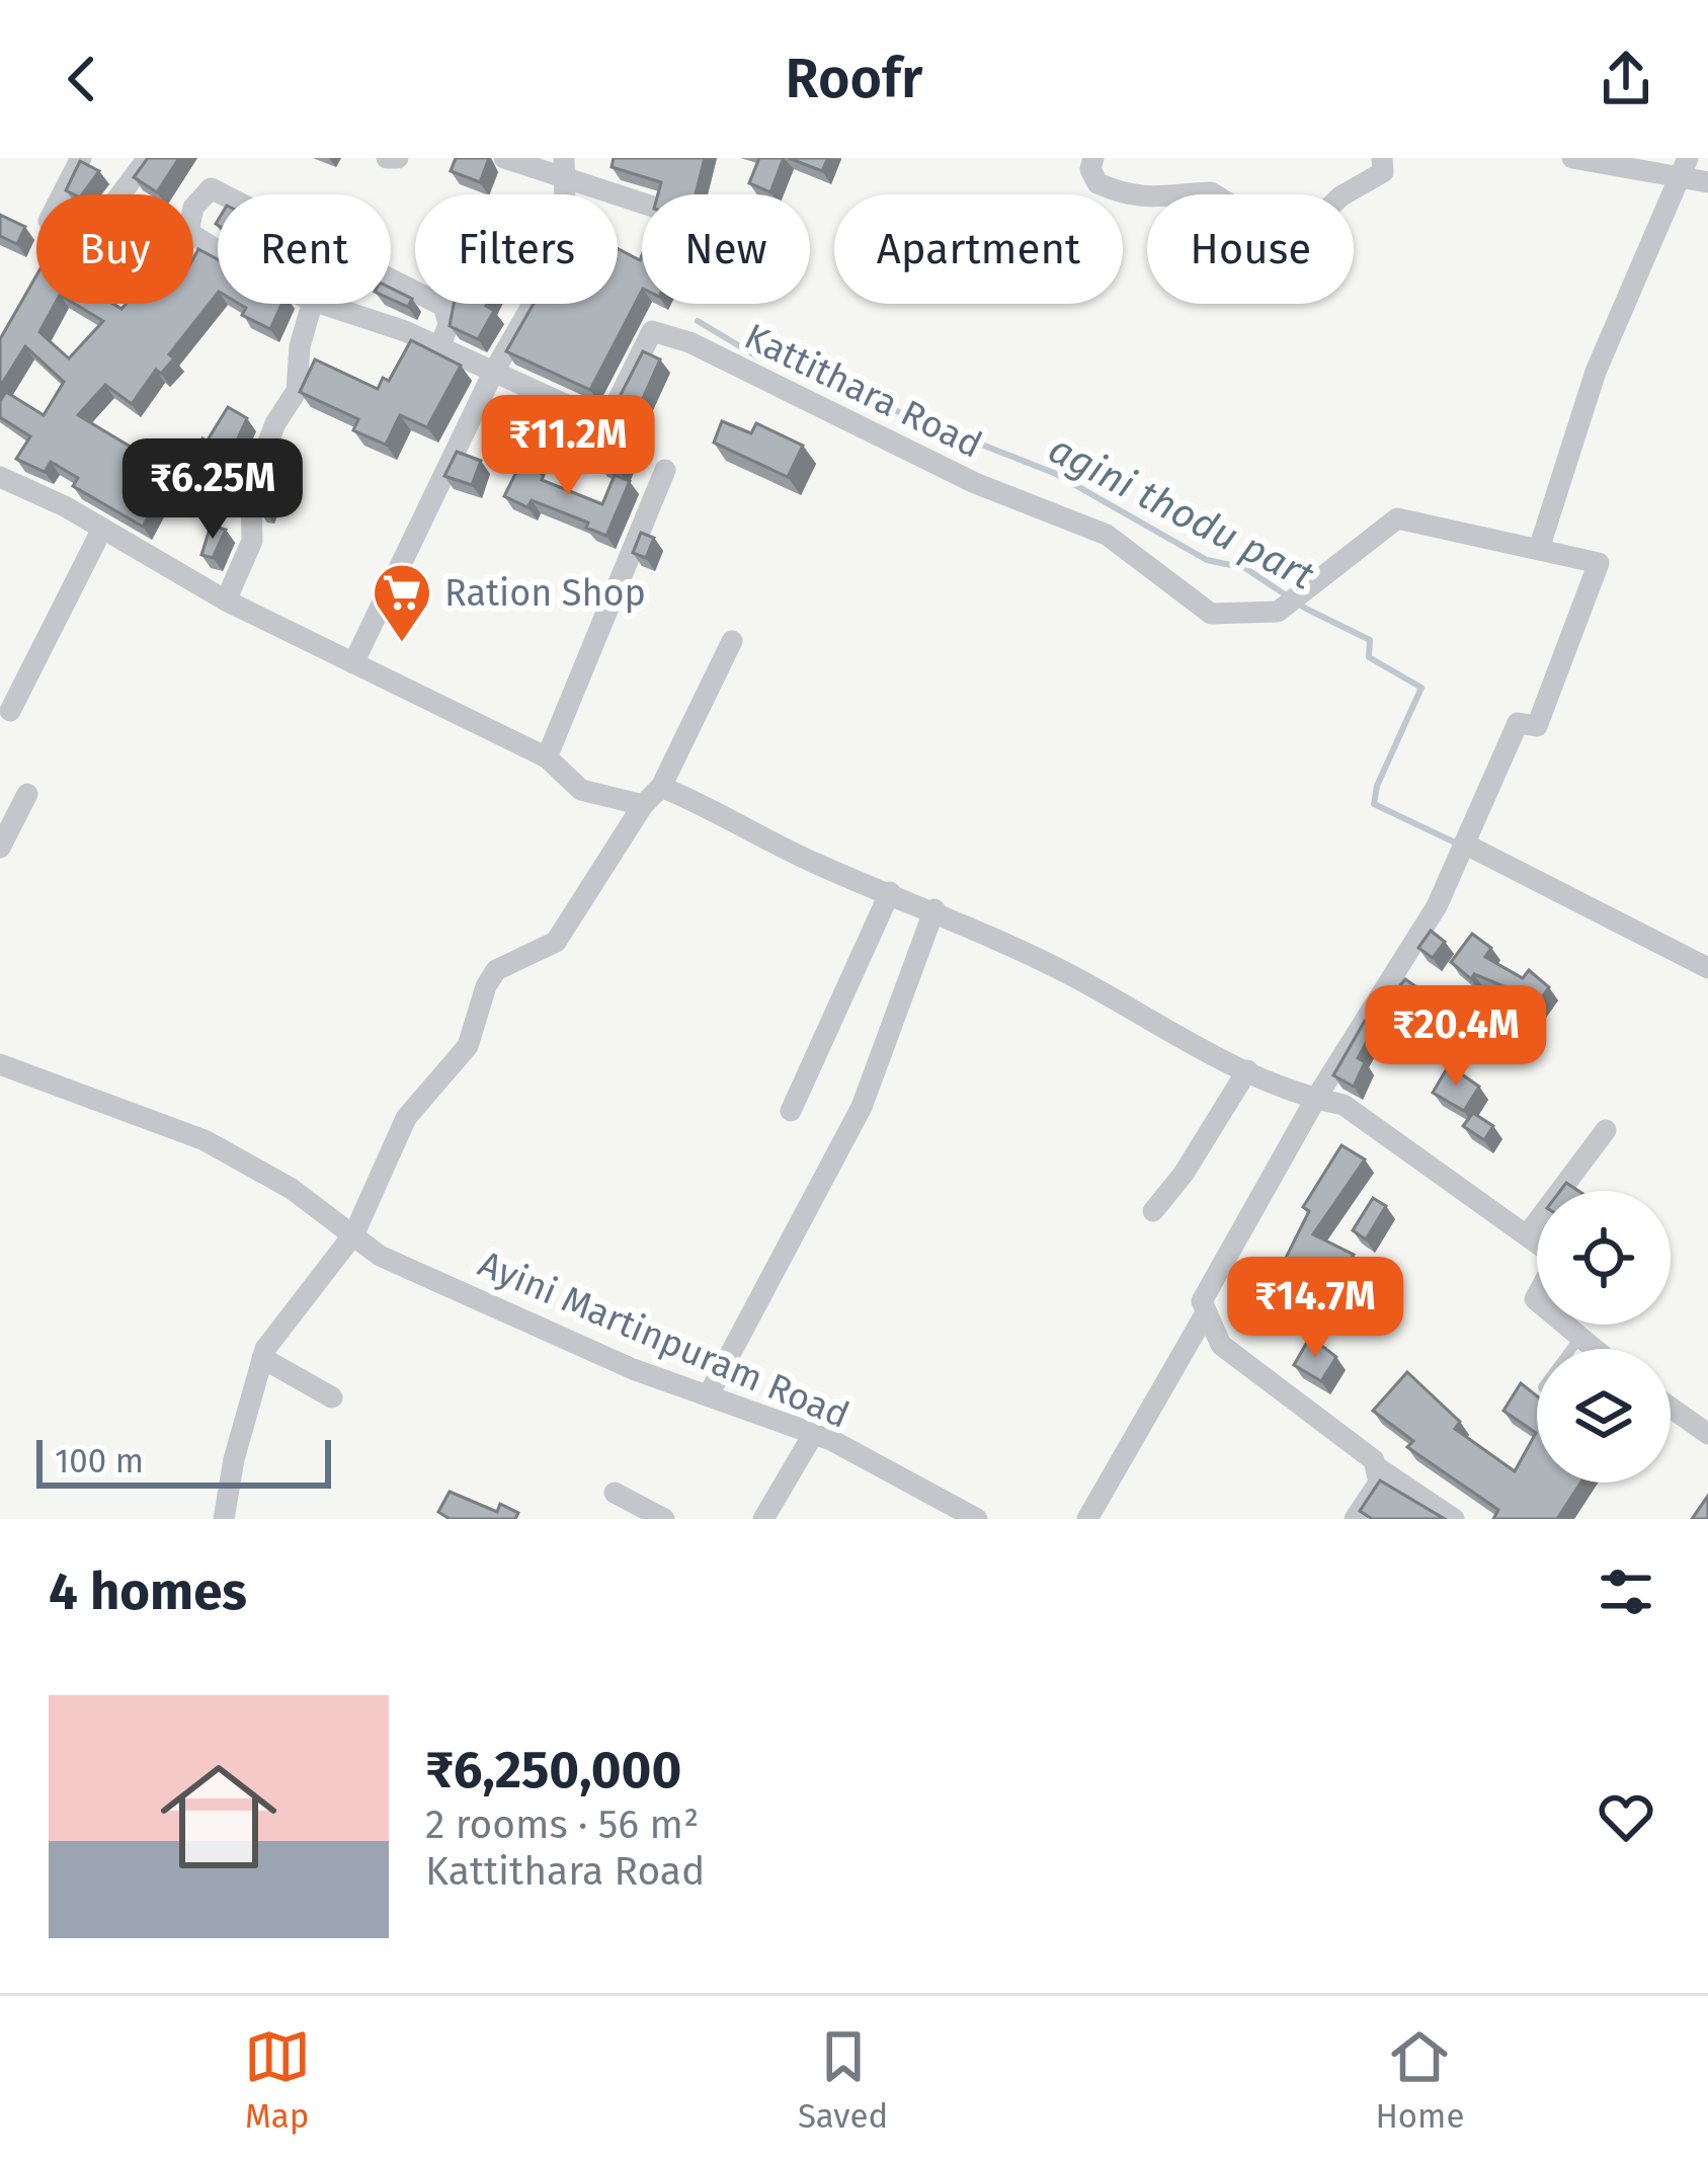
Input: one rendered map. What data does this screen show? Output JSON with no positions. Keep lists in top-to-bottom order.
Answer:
{
  "streets": {
    "street": ["Kattithara Road", "Ayini Martinpuram Road"]
  },
  "water": ["agini thodu part"],
  "places": {
    "supermarket": ["Ration Shop"]
  },
  "scale_bar": "100 m",
  "page": {
    "header": "Roofr",
    "chip": [
      "Buy",
      "Rent",
      "Filters",
      "New",
      "Apartment",
      "House"
    ],
    "price": [
      "₹11.2M",
      "₹6.25M",
      "₹20.4M",
      "₹14.7M"
    ],
    "scale": "100 m",
    "heading": "4 homes",
    "list": [
      {
        "name": "₹6,250,000",
        "note": "2 rooms · 56 m² · Kattithara Road"
      }
    ],
    "tabs": ["Map", "Saved", "Home"]
  }
}
